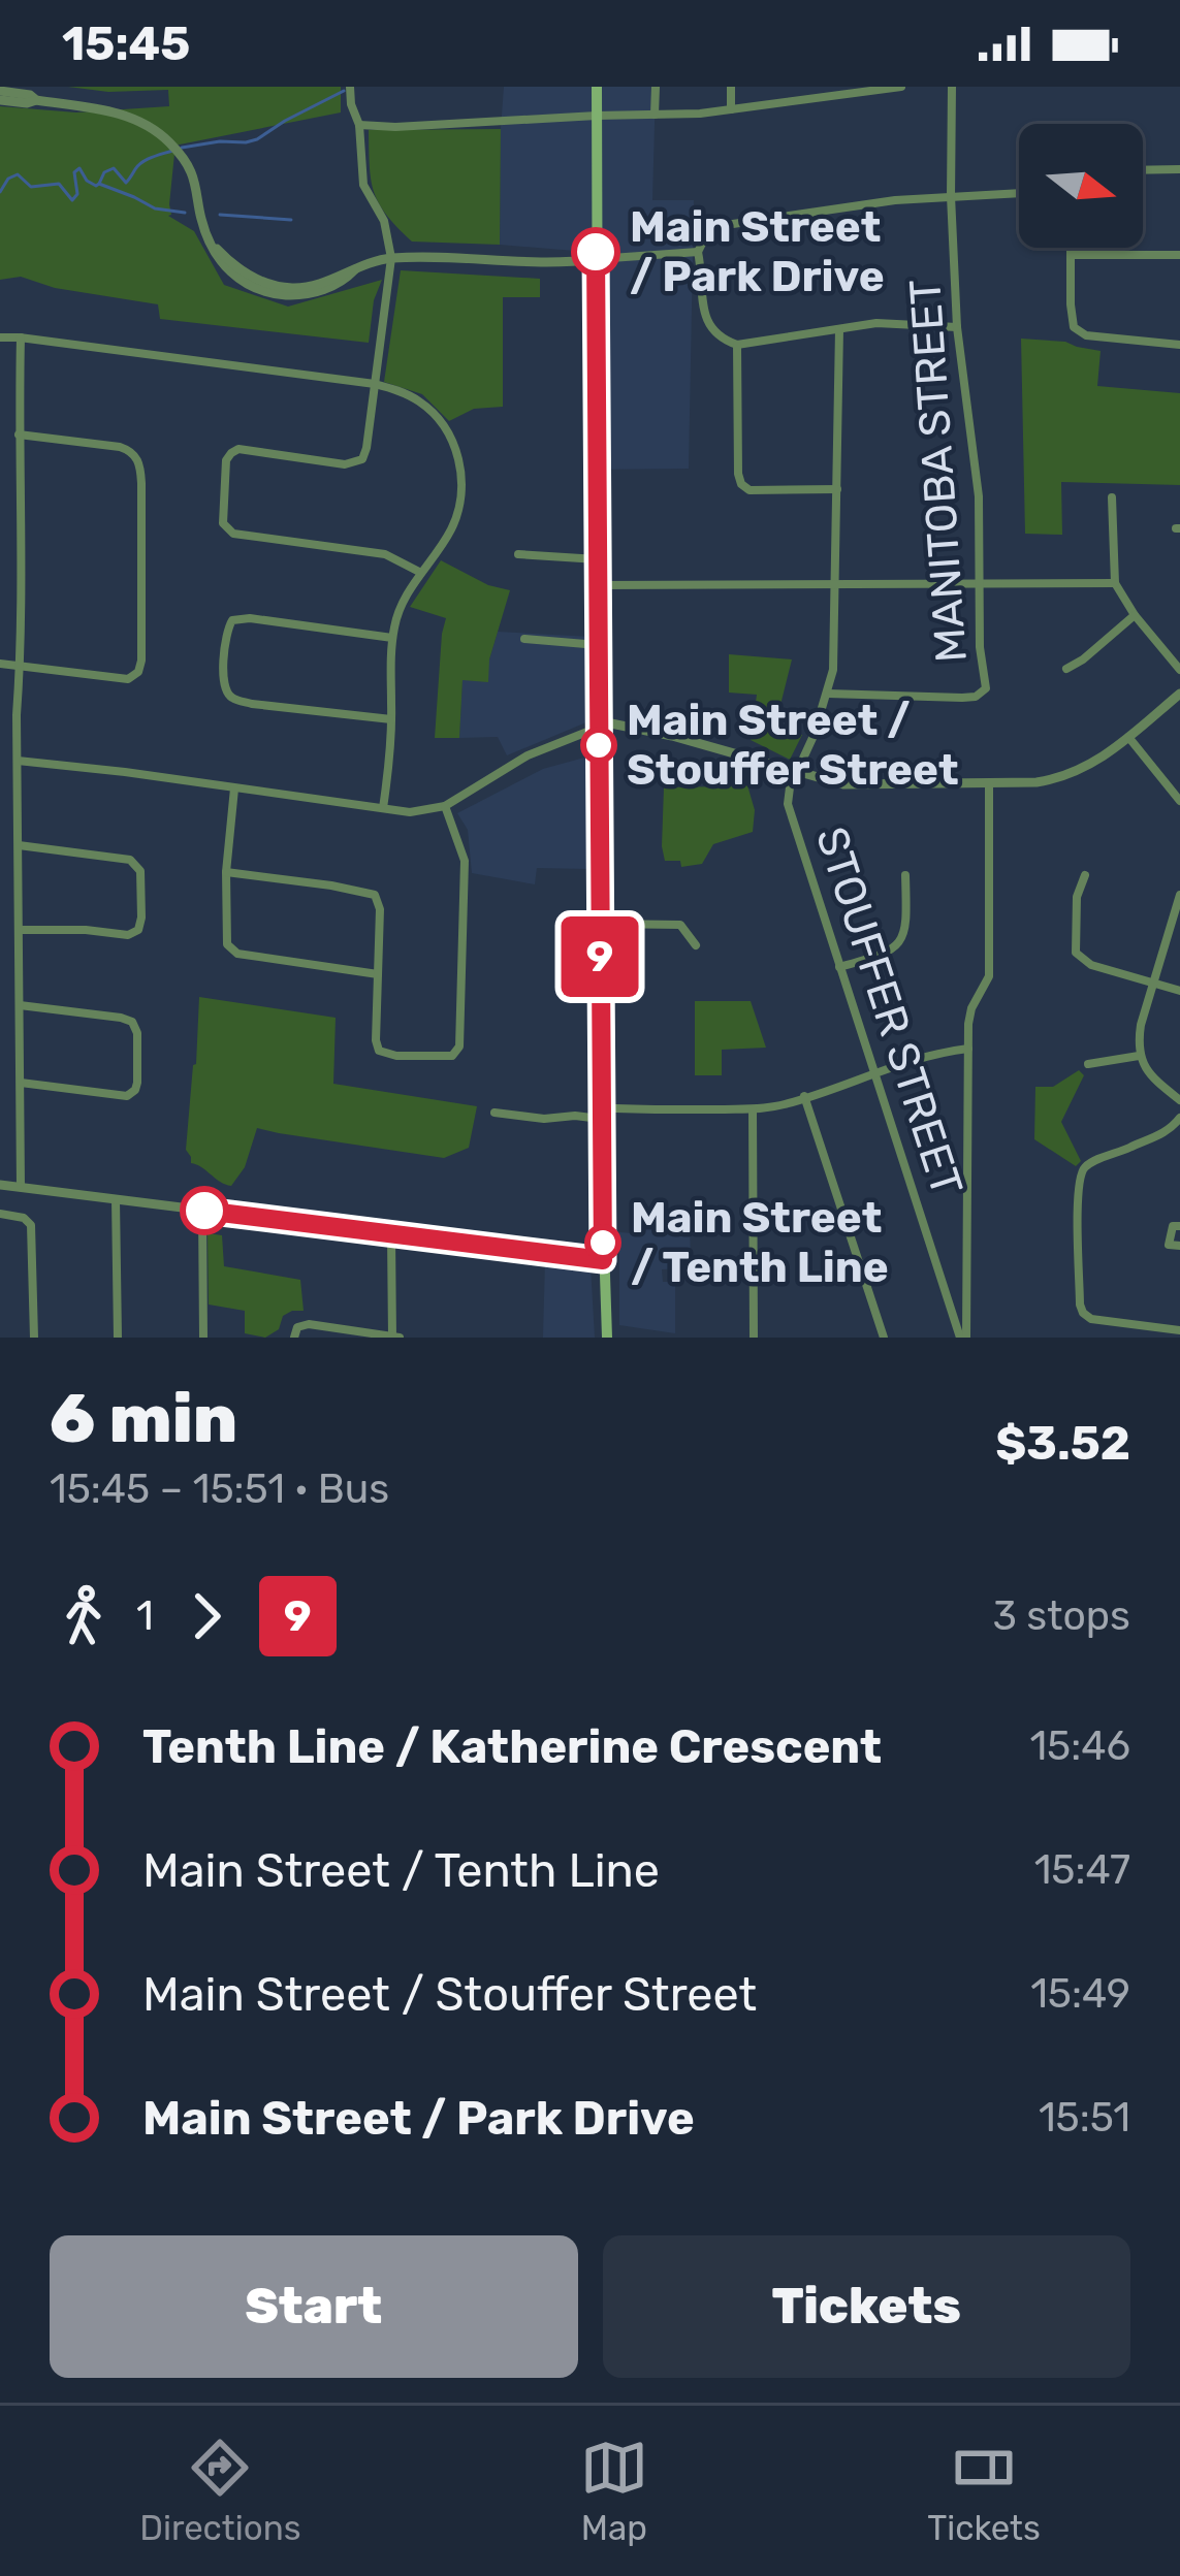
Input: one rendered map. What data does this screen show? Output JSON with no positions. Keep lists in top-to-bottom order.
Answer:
{
  "streets": {
    "street": ["MANITOBA STREET", "STOUFFER STREET"]
  },
  "places": ["Main Street / Park Drive", "Main Street / Stouffer Street", "Main Street / Tenth Line"],
  "lines": ["bus line 9"],
  "north": "right",
  "page": {
    "status": "15:45",
    "on_map": "9",
    "heading": ["6 min", "15:45 – 15:51 · Bus", "$3.52"],
    "legs": ["1", "9", "3 stops"],
    "list": [
      {
        "name": "Tenth Line / Katherine Crescent",
        "value": "15:46"
      },
      {
        "name": "Main Street / Tenth Line",
        "value": "15:47"
      },
      {
        "name": "Main Street / Stouffer Street",
        "value": "15:49"
      },
      {
        "name": "Main Street / Park Drive",
        "value": "15:51"
      }
    ],
    "buttons": ["Start", "Tickets"],
    "tabs": ["Directions", "Map", "Tickets"]
  }
}
